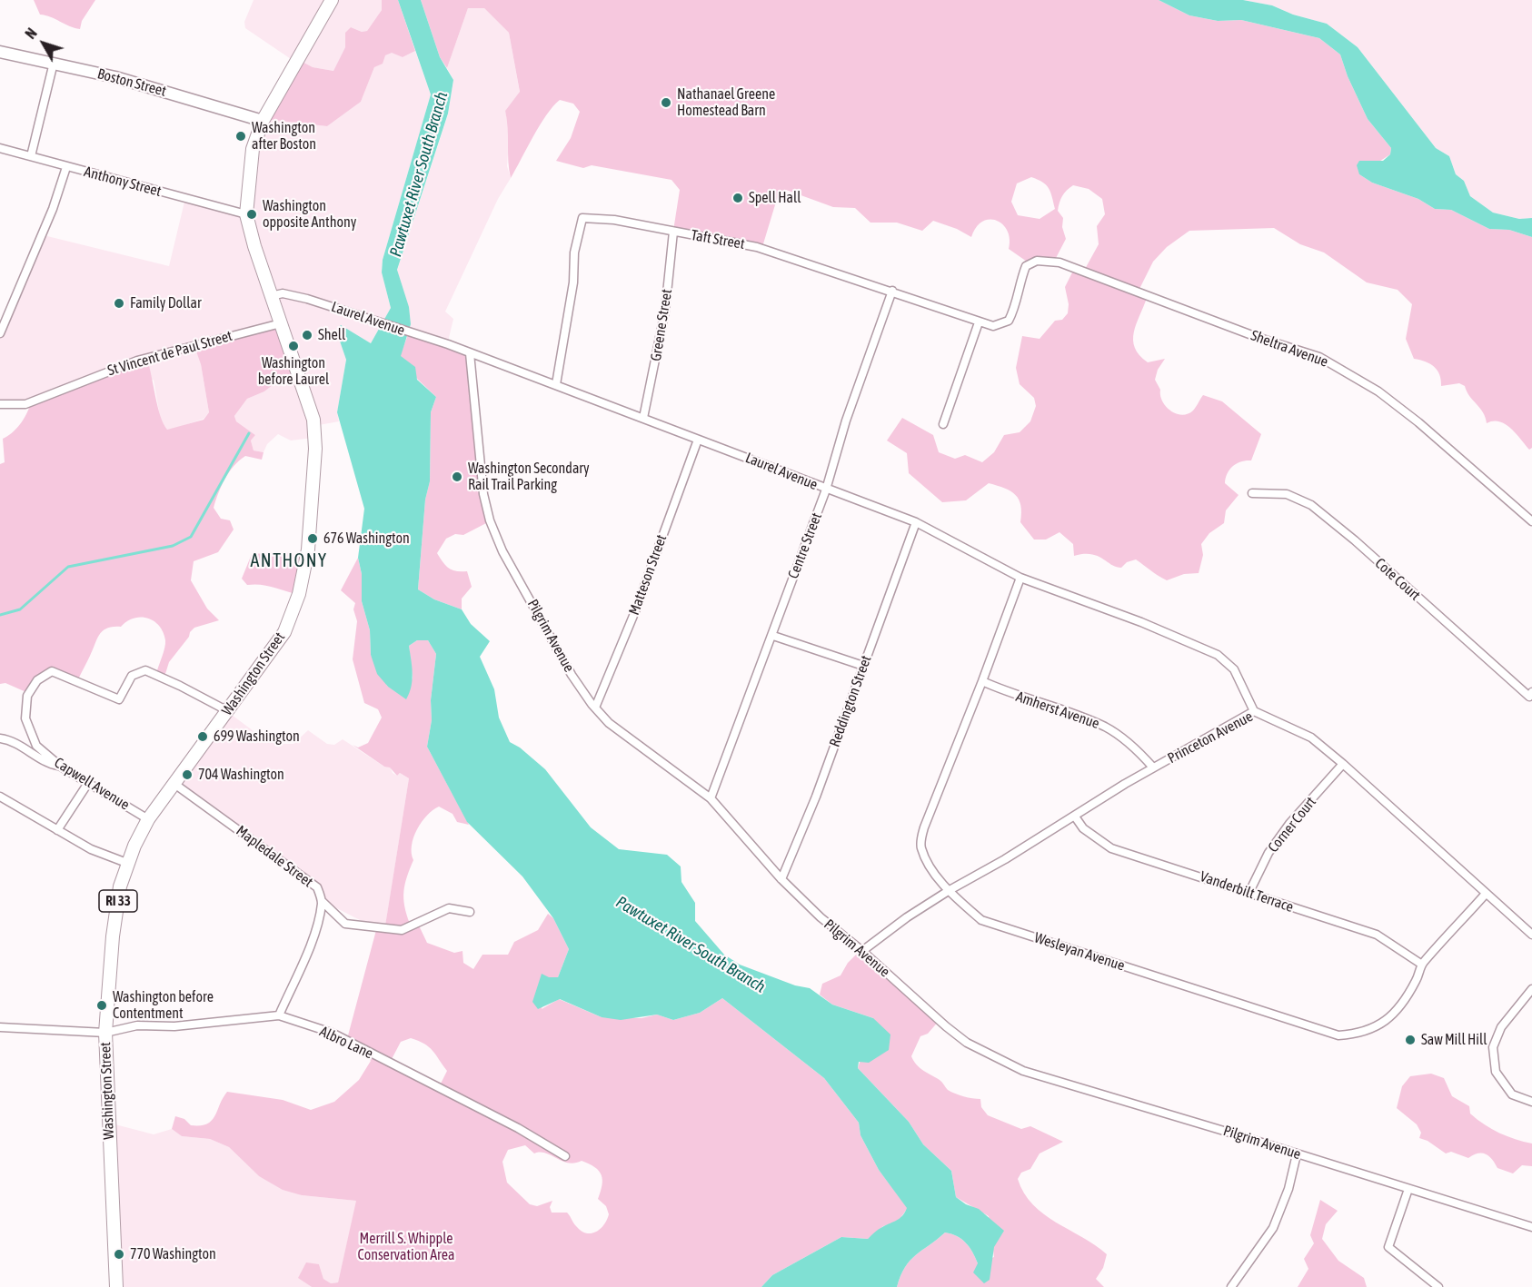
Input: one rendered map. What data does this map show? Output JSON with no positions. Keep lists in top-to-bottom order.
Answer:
{
  "streets": {
    "main road": ["Washington Street", "RI 33"],
    "street": [
      "Boston Street",
      "Anthony Street",
      "Taft Street",
      "Laurel Avenue",
      "Greene Street",
      "Sheltra Avenue",
      "St Vincent de Paul Street",
      "Centre Street",
      "Matteson Street",
      "Cote Court",
      "Pilgrim Avenue",
      "Reddington Street",
      "Amherst Avenue",
      "Princeton Avenue",
      "Capwell Avenue",
      "Corner Court",
      "Mapledale Street",
      "Vanderbilt Terrace",
      "Wesleyan Avenue",
      "Albro Lane"
    ]
  },
  "crossings": [
    ["Boston Street", "Washington Street"],
    ["Anthony Street", "Washington Street"],
    ["Taft Street", "Laurel Avenue"],
    ["Taft Street", "Greene Street"],
    ["Taft Street", "Sheltra Avenue"],
    ["Taft Street", "Centre Street"],
    ["Laurel Avenue", "Greene Street"],
    ["Laurel Avenue", "Centre Street"],
    ["Laurel Avenue", "Matteson Street"],
    ["Laurel Avenue", "Pilgrim Avenue"],
    ["Laurel Avenue", "Washington Street"],
    ["Laurel Avenue", "Reddington Street"],
    ["Laurel Avenue", "Princeton Avenue"],
    ["Laurel Avenue", "Wesleyan Avenue"],
    ["St Vincent de Paul Street", "Washington Street"],
    ["Centre Street", "Pilgrim Avenue"],
    ["Matteson Street", "Pilgrim Avenue"],
    ["Pilgrim Avenue", "Reddington Street"],
    ["Pilgrim Avenue", "Princeton Avenue"],
    ["Washington Street", "Capwell Avenue"],
    ["Washington Street", "Mapledale Street"],
    ["Washington Street", "Albro Lane"],
    ["Amherst Avenue", "Princeton Avenue"],
    ["Amherst Avenue", "Wesleyan Avenue"],
    ["Princeton Avenue", "Corner Court"],
    ["Princeton Avenue", "Vanderbilt Terrace"],
    ["Princeton Avenue", "Wesleyan Avenue"],
    ["Corner Court", "Vanderbilt Terrace"],
    ["Mapledale Street", "Albro Lane"],
    ["Vanderbilt Terrace", "Wesleyan Avenue"]
  ],
  "districts": ["ANTHONY"],
  "water": ["Pawtuxet River South Branch"],
  "parks": ["Merrill S. Whipple Conservation Area"],
  "places": [
    "Nathanael Greene Homestead Barn",
    "Washington after Boston",
    "Spell Hall",
    "Washington opposite Anthony",
    "Family Dollar",
    "Shell",
    "Washington before Laurel",
    "Washington Secondary Rail Trail Parking",
    "676 Washington",
    "699 Washington",
    "704 Washington",
    "Washington before Contentment",
    "Saw Mill Hill",
    "770 Washington"
  ],
  "north": "top left"
}
